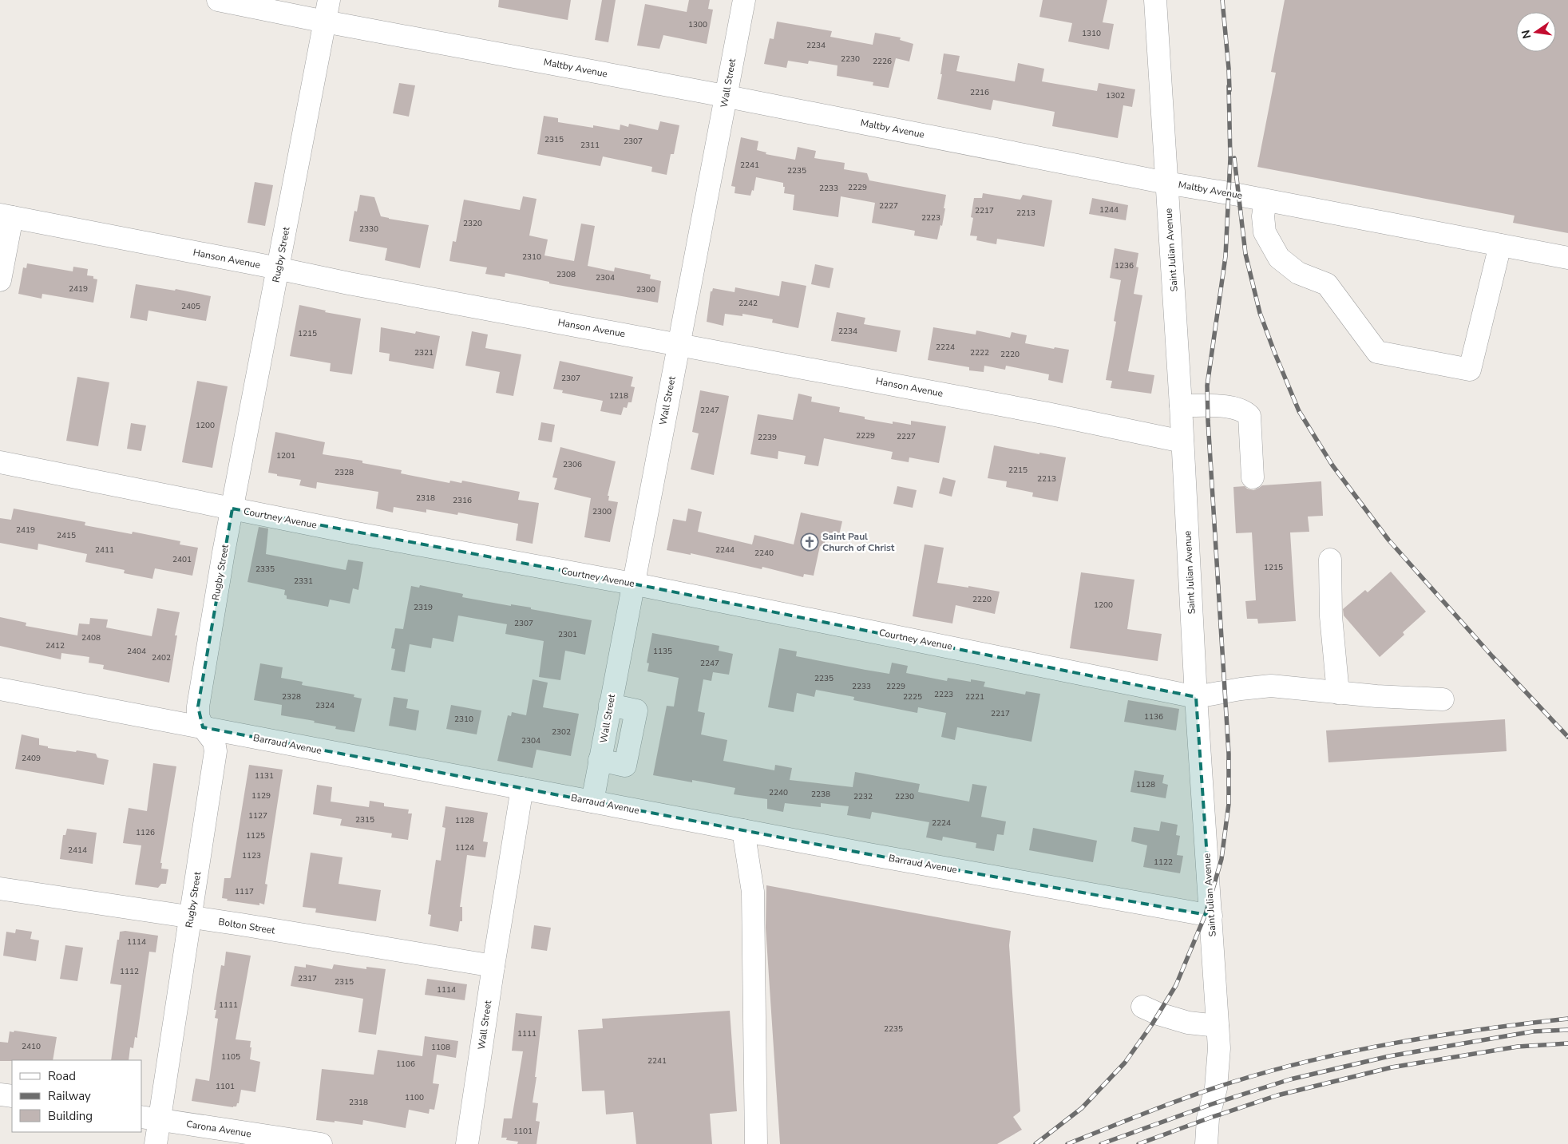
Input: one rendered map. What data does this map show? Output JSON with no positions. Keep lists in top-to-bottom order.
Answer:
{
  "streets": {
    "street": [
      "Maltby Avenue",
      "Wall Street",
      "Saint Julian Avenue",
      "Rugby Street",
      "Hanson Avenue",
      "Courtney Avenue",
      "Barraud Avenue",
      "Bolton Street",
      "Carona Avenue"
    ]
  },
  "crossings": [
    ["Maltby Avenue", "Wall Street"],
    ["Maltby Avenue", "Saint Julian Avenue"],
    ["Maltby Avenue", "Rugby Street"],
    ["Wall Street", "Hanson Avenue"],
    ["Wall Street", "Courtney Avenue"],
    ["Wall Street", "Barraud Avenue"],
    ["Wall Street", "Bolton Street"],
    ["Saint Julian Avenue", "Hanson Avenue"],
    ["Saint Julian Avenue", "Courtney Avenue"],
    ["Saint Julian Avenue", "Barraud Avenue"],
    ["Rugby Street", "Hanson Avenue"],
    ["Rugby Street", "Courtney Avenue"],
    ["Rugby Street", "Barraud Avenue"],
    ["Rugby Street", "Bolton Street"],
    ["Rugby Street", "Carona Avenue"]
  ],
  "places": {
    "church": ["Saint Paul Church of Christ"]
  },
  "house_numbers": [
    "1300",
    "1310",
    "2234",
    "2230",
    "2226",
    "2216",
    "1302",
    "2315",
    "2307",
    "2311",
    "2241",
    "2235",
    "2229",
    "2233",
    "2227",
    "1244",
    "2217",
    "2213",
    "2223",
    "2320",
    "2330",
    "2310",
    "1236",
    "2308",
    "2304",
    "2419",
    "2300",
    "2242",
    "2405",
    "2234",
    "1215",
    "2224",
    "2321",
    "2222",
    "2220",
    "2307",
    "1218",
    "2247",
    "1200",
    "2229",
    "2227",
    "2239",
    "1201",
    "2306",
    "2215",
    "2328",
    "2213",
    "2318",
    "2316",
    "2300",
    "2419",
    "2415",
    "2411",
    "2244",
    "2240",
    "2401",
    "1215",
    "2335",
    "2331",
    "2220",
    "1200",
    "2319",
    "2307",
    "2301",
    "2408",
    "2412",
    "2404",
    "1135",
    "2402",
    "2247",
    "2235",
    "2233",
    "2229",
    "2223",
    "2328",
    "2225",
    "2221",
    "2324",
    "2217",
    "1136",
    "2310",
    "2302",
    "2304",
    "2409",
    "1131",
    "1128",
    "2240",
    "2238",
    "1129",
    "2232",
    "2230",
    "1127",
    "2315",
    "1128",
    "2224",
    "1126",
    "1125",
    "1124",
    "2414",
    "1123",
    "1122",
    "1117",
    "1114",
    "1112",
    "2317",
    "2315",
    "1114",
    "1111",
    "2235",
    "1111",
    "2410",
    "1108",
    "1105",
    "2241",
    "1106",
    "1101",
    "1100",
    "2318",
    "1101"
  ],
  "legend": ["Road", "Railway", "Building"],
  "north": "left"
}
